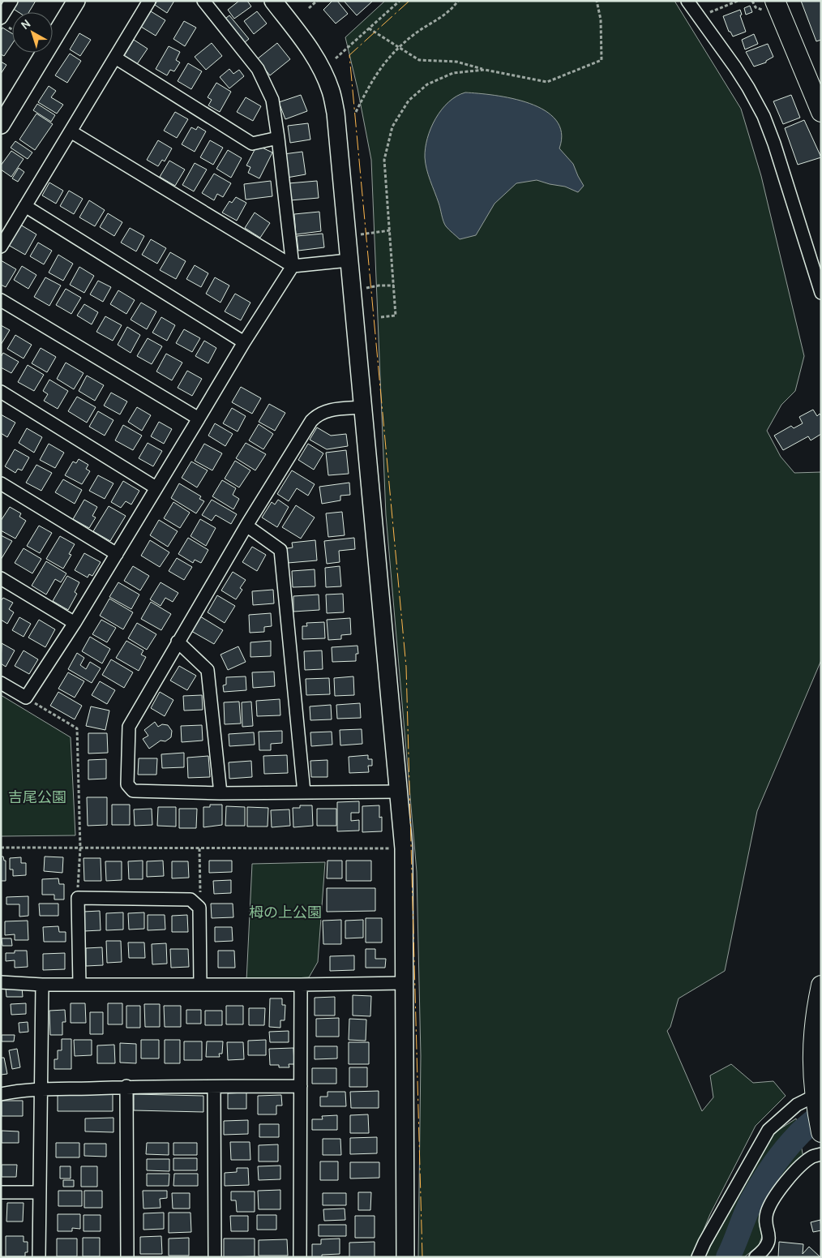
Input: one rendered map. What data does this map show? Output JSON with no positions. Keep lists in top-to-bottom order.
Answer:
{
  "parks": ["吉尾公園", "栂の上公園"],
  "north": "top left"
}
